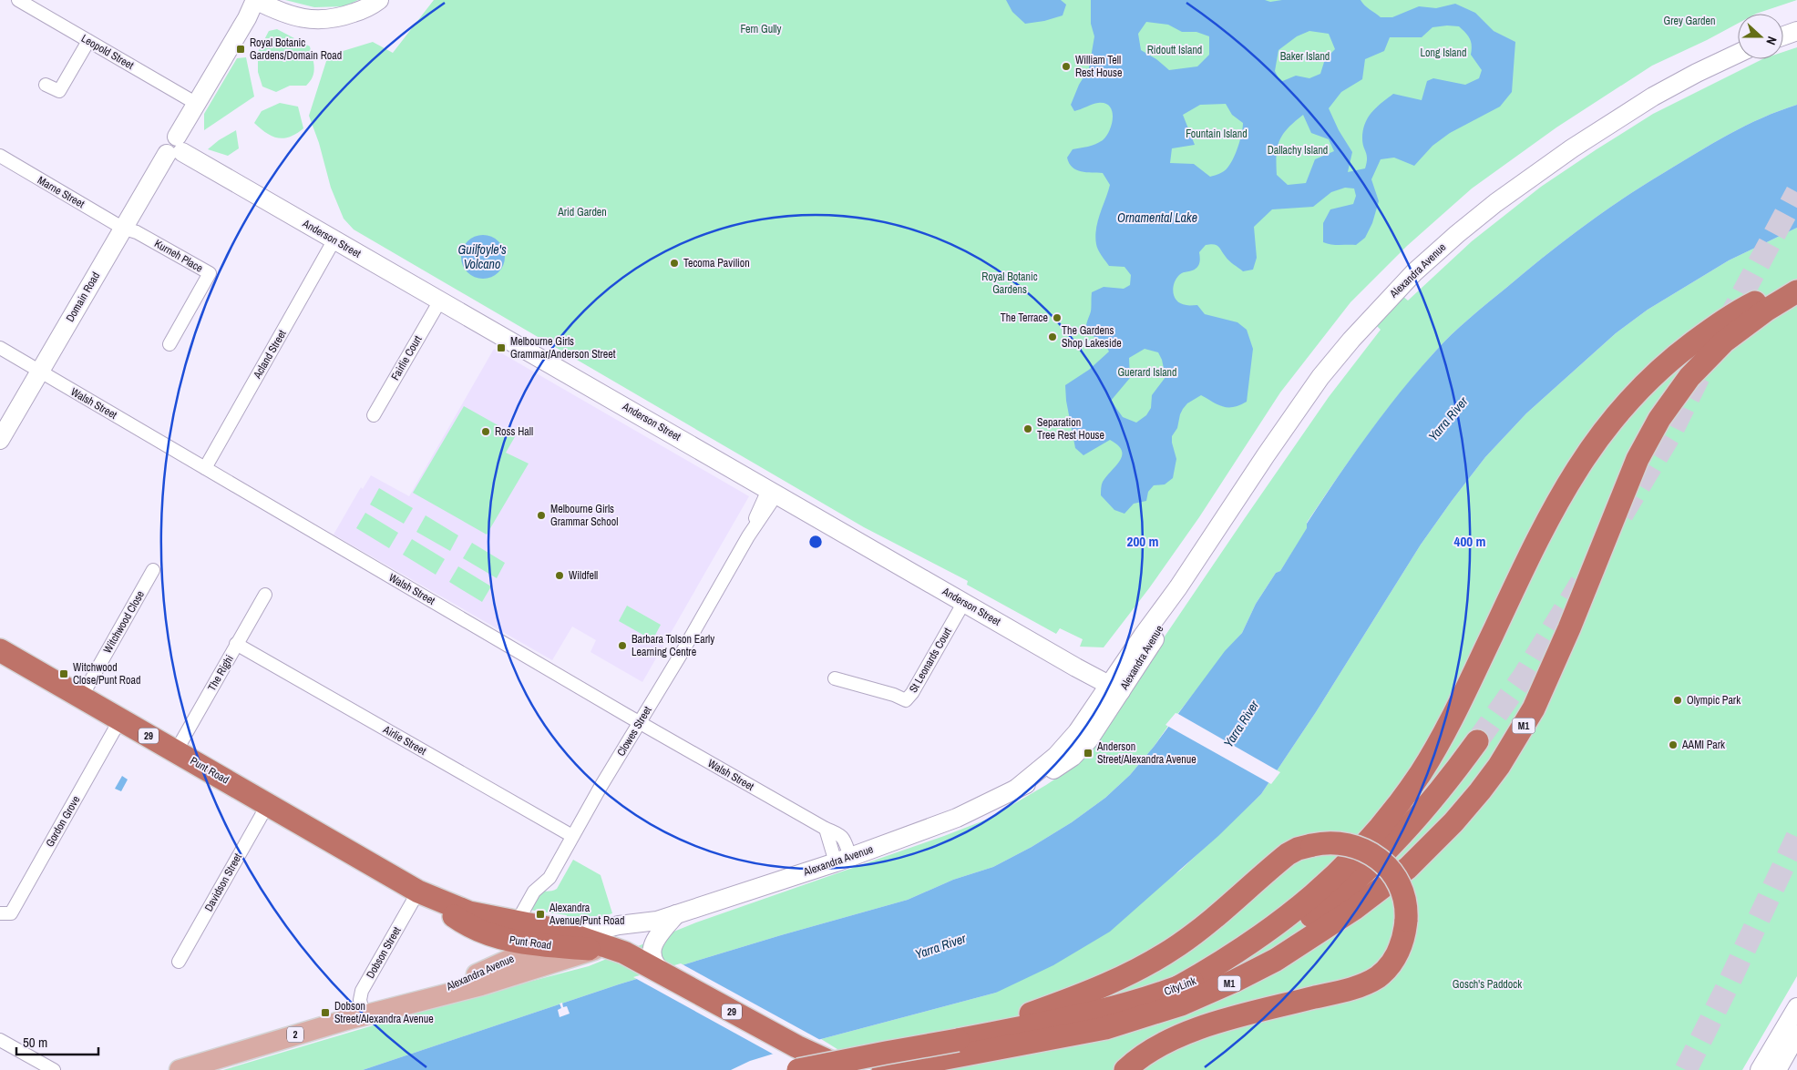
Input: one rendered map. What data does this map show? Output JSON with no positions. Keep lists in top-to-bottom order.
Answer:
{
  "streets": {
    "highway": [
      "Alexandra Avenue",
      "M1",
      "29",
      "Punt Road",
      "CityLink",
      "2"
    ],
    "street": [
      "Leopold Street",
      "Marne Street",
      "Anderson Street",
      "Kurneh Place",
      "Domain Road",
      "Acland Street",
      "Fairlie Court",
      "Walsh Street",
      "Witchwood Close",
      "St Leonards Court",
      "The Righi",
      "Clowes Street",
      "Airlie Street",
      "Gordon Grove",
      "Davidson Street",
      "Dobson Street"
    ]
  },
  "crossings": [
    ["Leopold Street", "Domain Road"],
    ["Marne Street", "Kurneh Place"],
    ["Marne Street", "Domain Road"],
    ["Anderson Street", "Alexandra Avenue"],
    ["Anderson Street", "Domain Road"],
    ["Anderson Street", "Acland Street"],
    ["Anderson Street", "Fairlie Court"],
    ["Anderson Street", "St Leonards Court"],
    ["Anderson Street", "Clowes Street"],
    ["Kurneh Place", "Domain Road"],
    ["Alexandra Avenue", "Walsh Street"],
    ["Alexandra Avenue", "Punt Road"],
    ["Alexandra Avenue", "Dobson Street"],
    ["Domain Road", "Walsh Street"],
    ["Acland Street", "Walsh Street"],
    ["Walsh Street", "Clowes Street"],
    ["Witchwood Close", "Punt Road"],
    ["The Righi", "Airlie Street"],
    ["The Righi", "Punt Road"],
    ["M1", "CityLink"],
    ["Clowes Street", "Airlie Street"],
    ["Clowes Street", "Punt Road"],
    ["Punt Road", "Gordon Grove"],
    ["Punt Road", "Davidson Street"],
    ["Punt Road", "Dobson Street"]
  ],
  "water": ["Ornamental Lake", "Guilfoyle's Volcano", "Yarra River"],
  "parks": [
    "Grey Garden",
    "Fern Gully",
    "Ridoutt Island",
    "Long Island",
    "Baker Island",
    "Fountain Island",
    "Dallachy Island",
    "Arid Garden",
    "Royal Botanic Gardens",
    "Guerard Island",
    "Gosch's Paddock"
  ],
  "places": {
    "transit": [
      "Royal Botanic Gardens/Domain Road",
      "Melbourne Girls Grammar/Anderson Street",
      "Witchwood Close/Punt Road",
      "Anderson Street/Alexandra Avenue",
      "Alexandra Avenue/Punt Road",
      "Dobson Street/Alexandra Avenue"
    ],
    "other": [
      "William Tell Rest House",
      "Tecoma Pavilion",
      "The Terrace",
      "The Gardens Shop Lakeside",
      "Separation Tree Rest House",
      "Ross Hall",
      "Melbourne Girls Grammar School",
      "Wildfell",
      "Barbara Tolson Early Learning Centre",
      "Olympic Park",
      "AAMI Park"
    ]
  },
  "scale_bar": "50 m",
  "north": "right",
  "rings": ["200 m", "400 m"]
}
